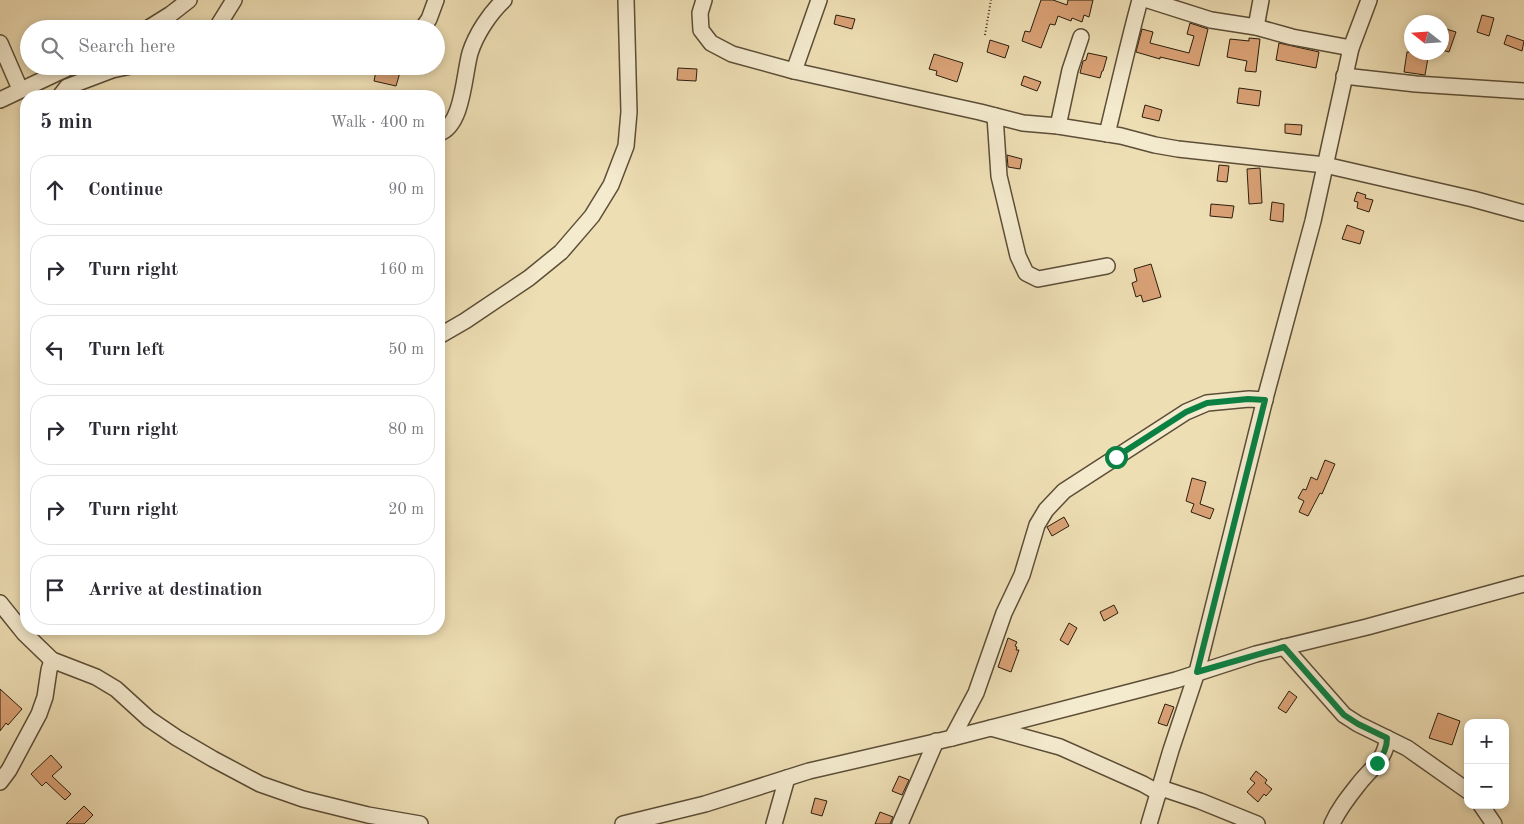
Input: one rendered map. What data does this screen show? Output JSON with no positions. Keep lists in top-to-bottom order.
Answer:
{
  "north": "left",
  "page": {
    "search": "Search here",
    "heading": ["5 min", "Walk · 400 m"],
    "list": [
      ["Continue", "90 m"],
      ["Turn right", "160 m"],
      ["Turn left", "50 m"],
      ["Turn right", "80 m"],
      ["Turn right", "20 m"],
      "Arrive at destination"
    ],
    "map_buttons": ["+", "−"]
  }
}
